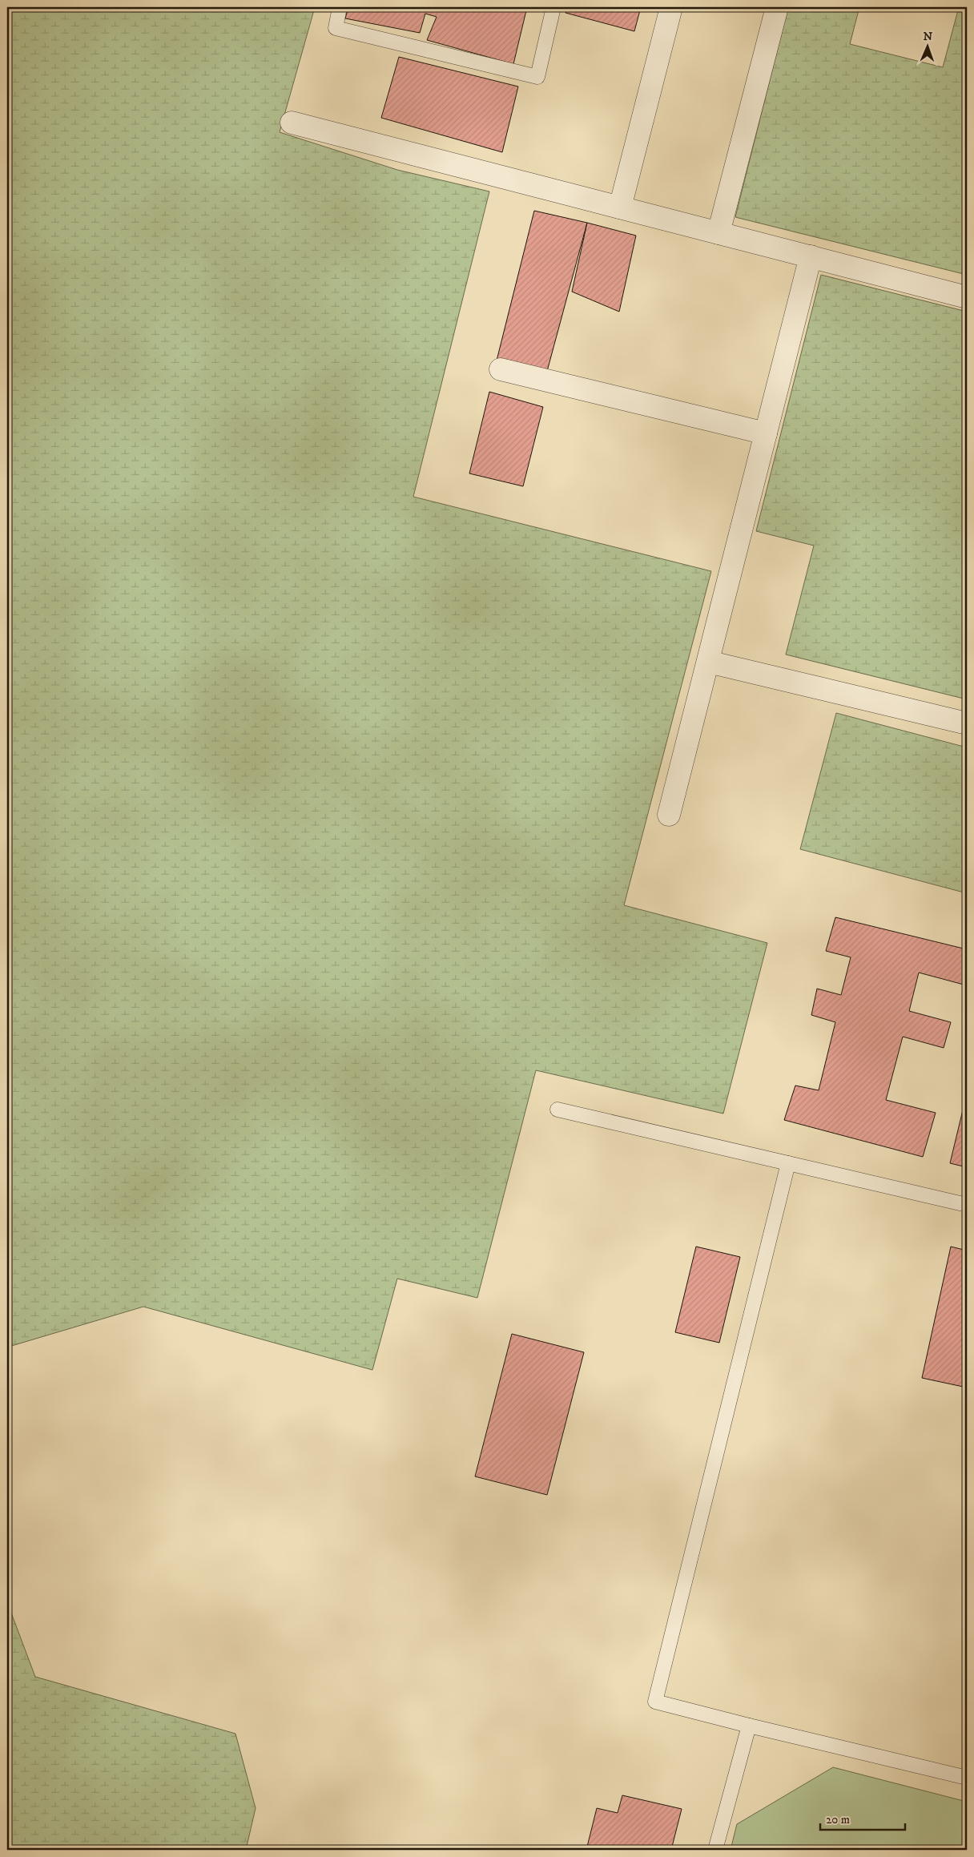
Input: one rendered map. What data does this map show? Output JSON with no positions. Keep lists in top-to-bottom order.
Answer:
{
  "scale_bar": "20 m",
  "north": "top"
}
